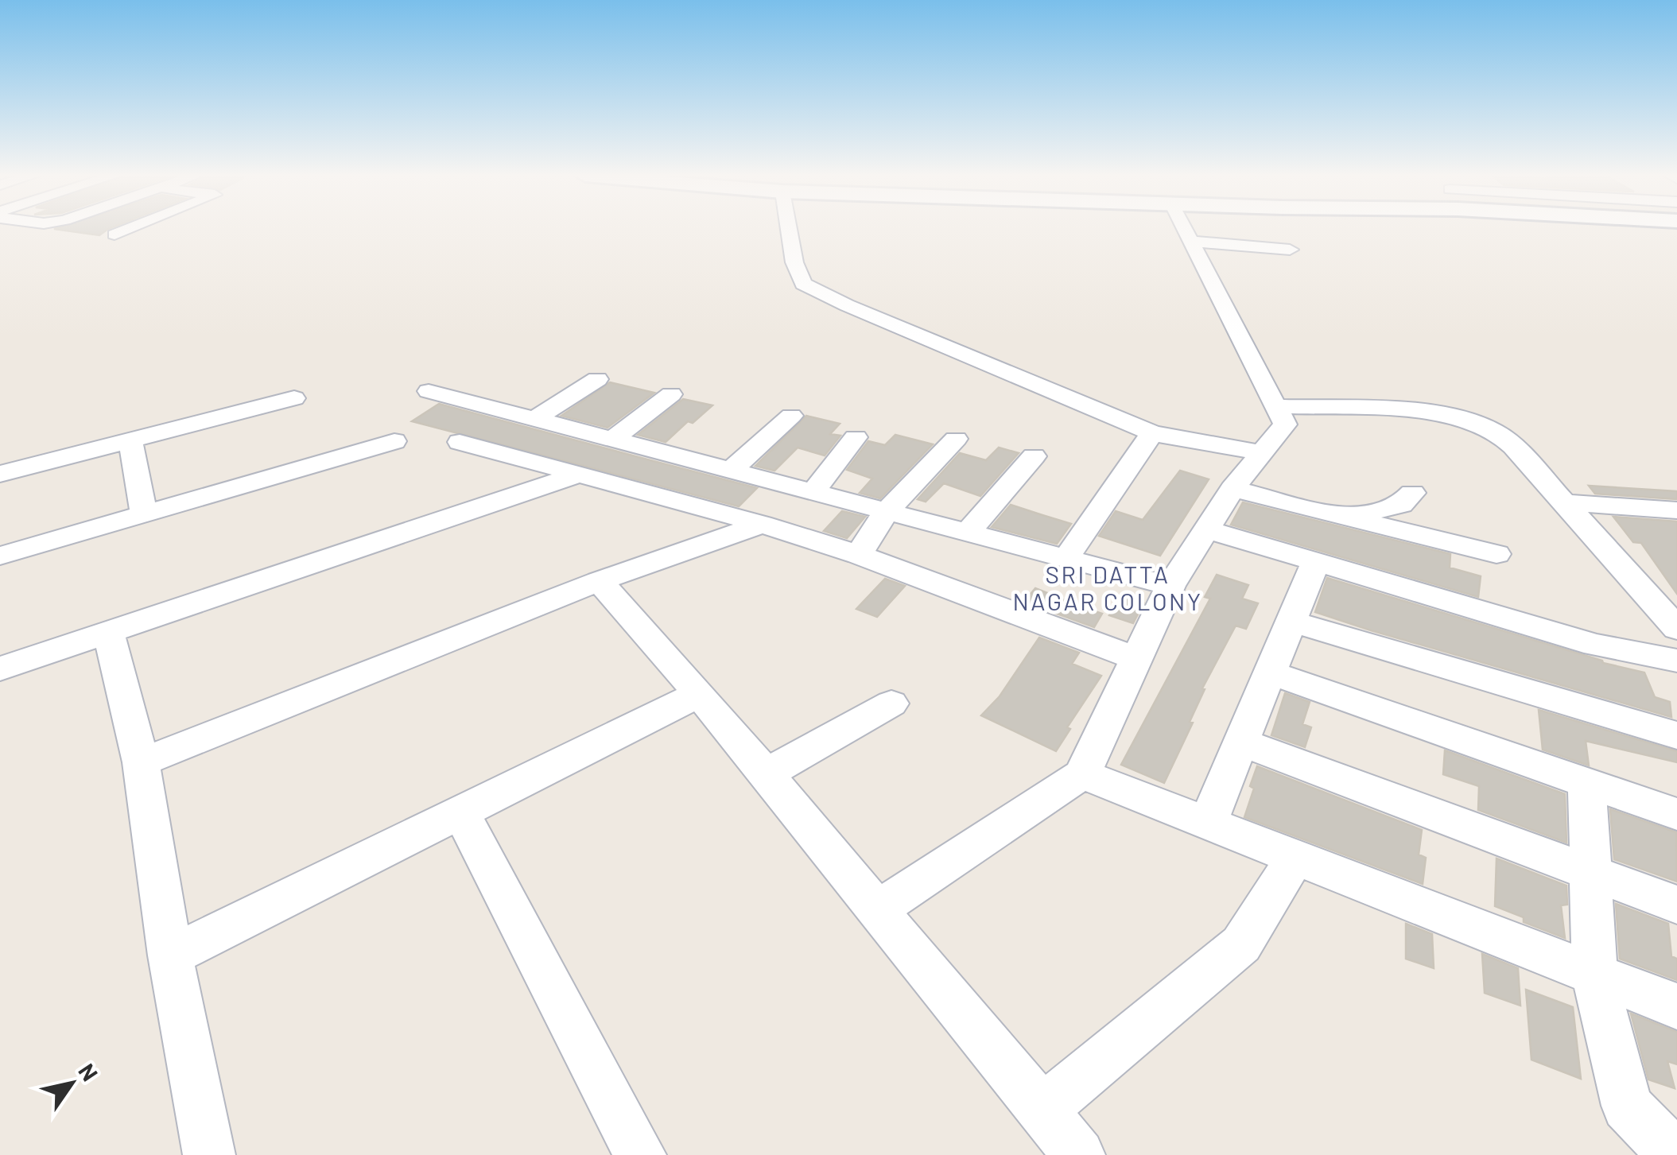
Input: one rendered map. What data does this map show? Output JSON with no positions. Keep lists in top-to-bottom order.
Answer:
{
  "districts": ["SRI DATTA NAGAR COLONY"],
  "north": "top right"
}
